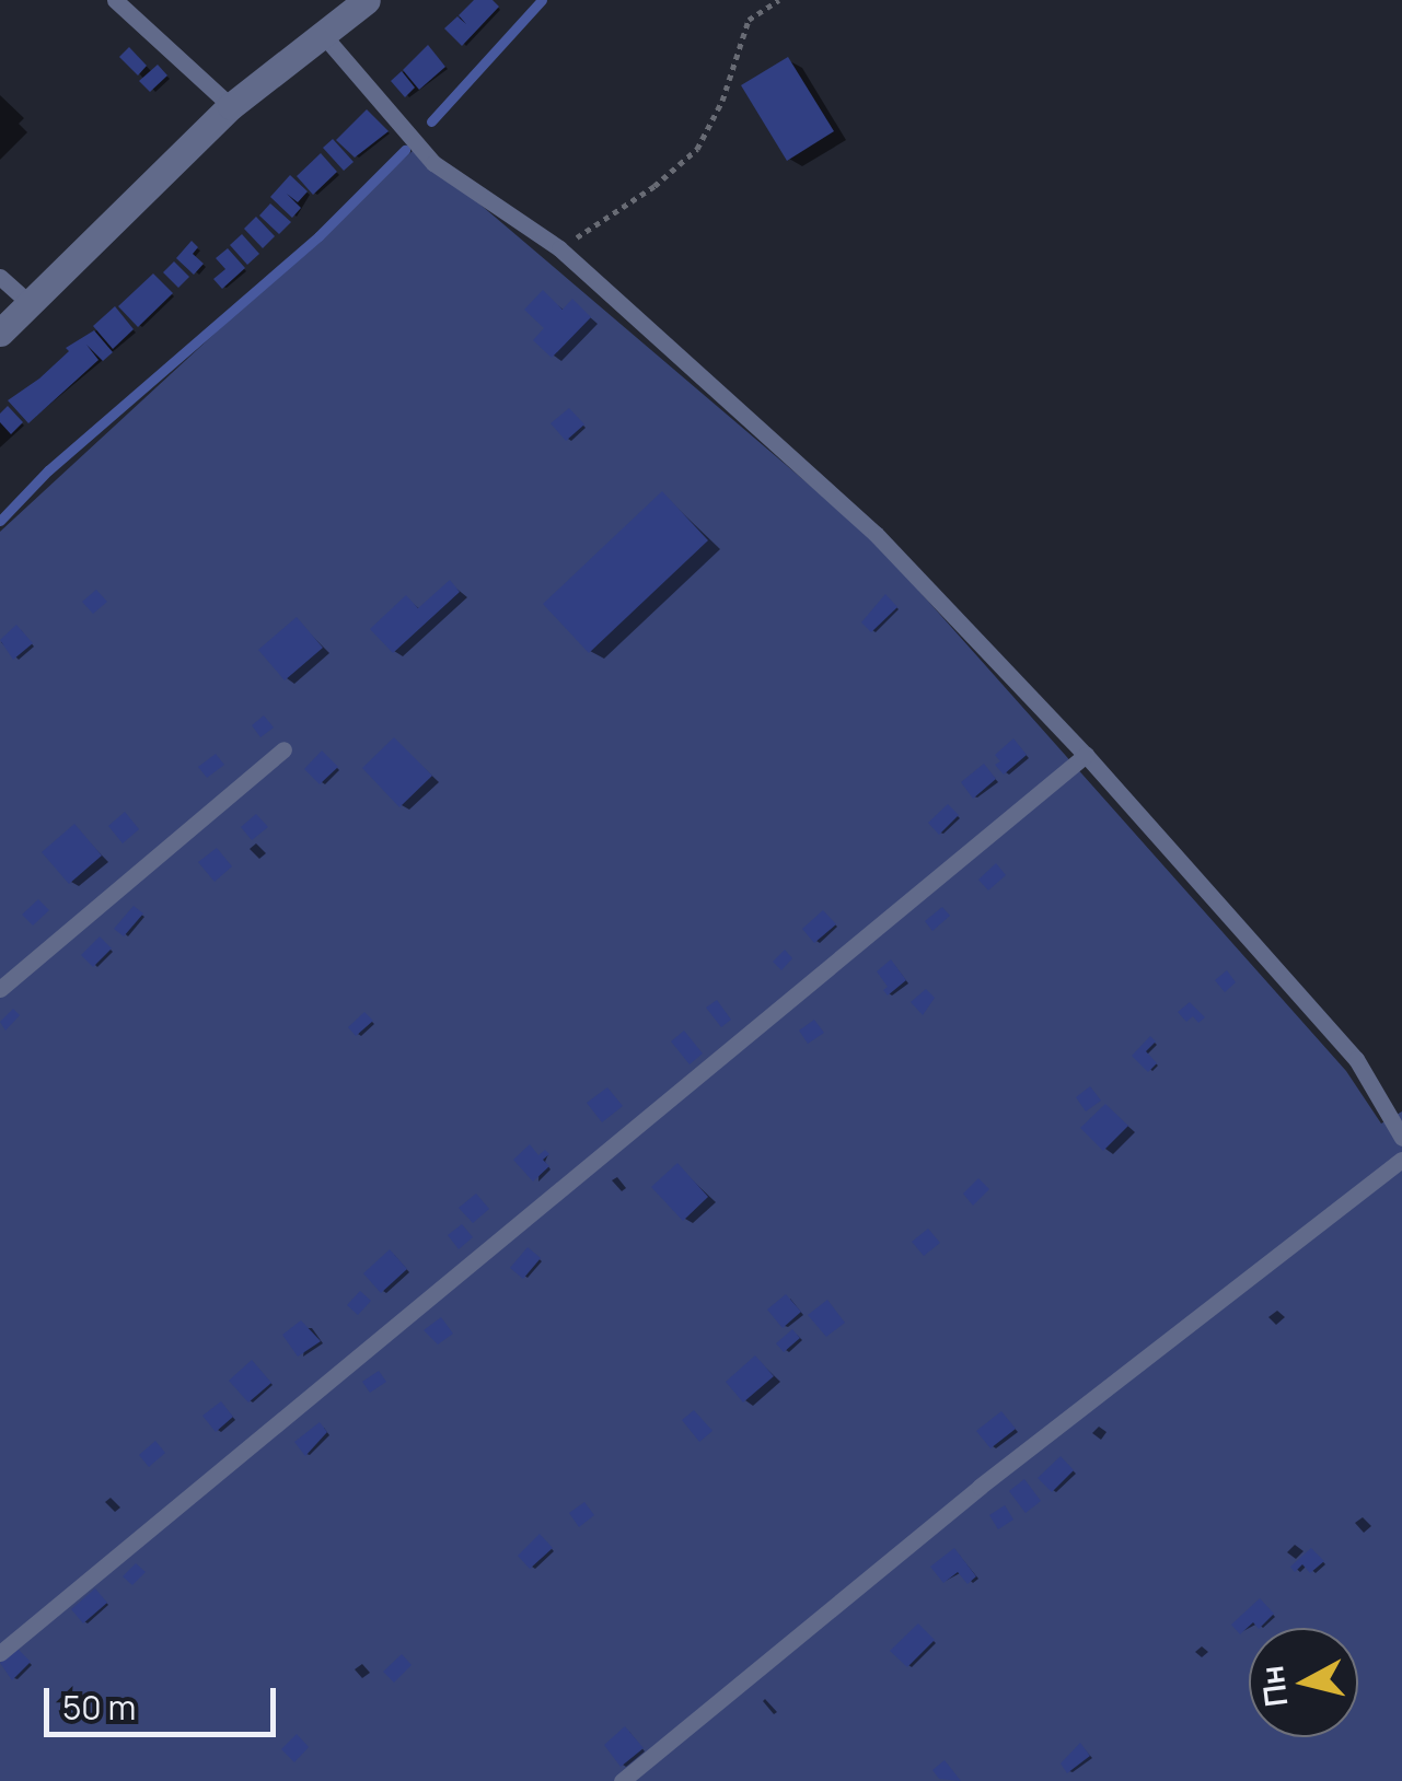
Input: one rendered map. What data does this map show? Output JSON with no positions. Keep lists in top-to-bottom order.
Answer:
{
  "scale_bar": "50 m",
  "north": "left"
}
